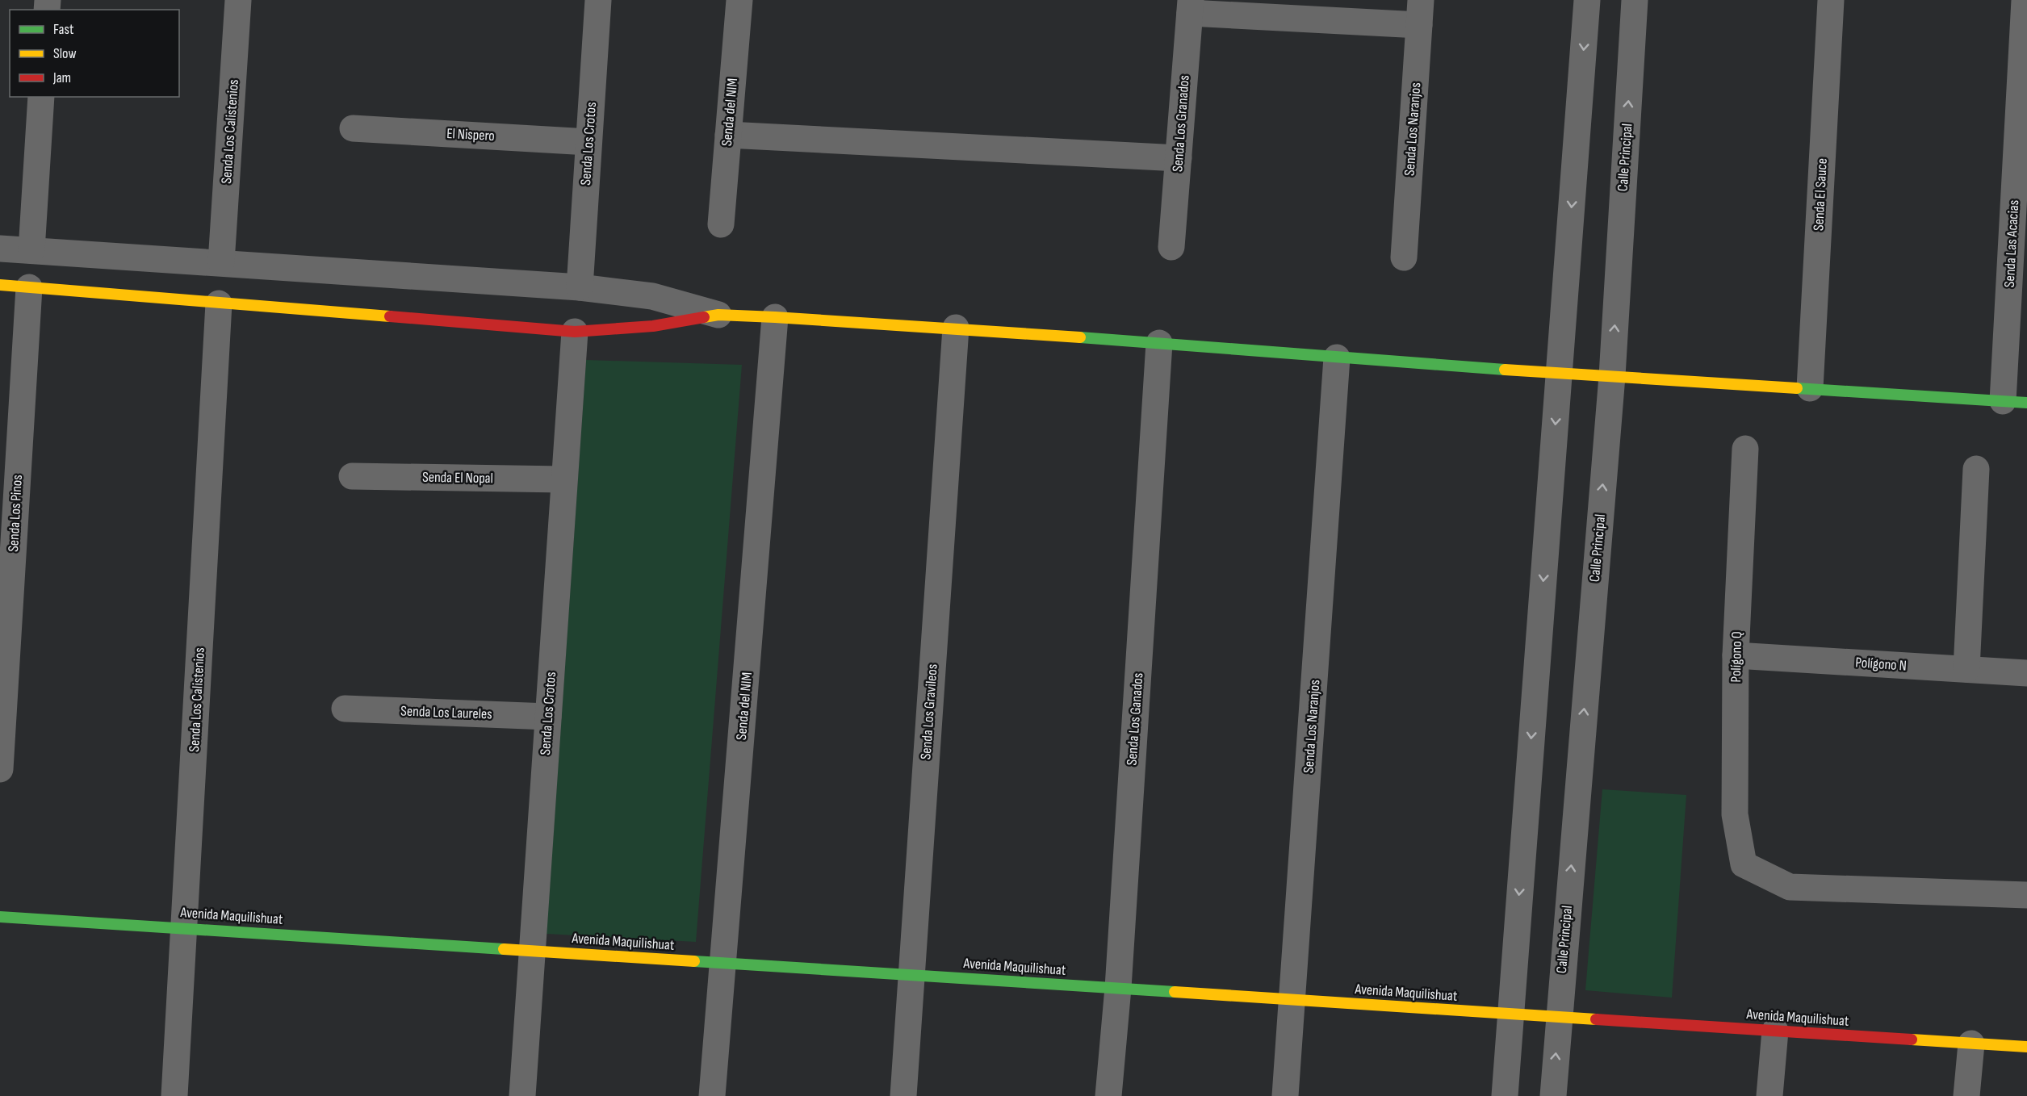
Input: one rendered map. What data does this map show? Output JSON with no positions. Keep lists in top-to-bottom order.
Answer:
{
  "streets": {
    "street": [
      "Senda del NIM",
      "Senda Los Granados",
      "Senda Los Naranjos",
      "Senda Los Calistenios",
      "El Nispero",
      "Senda Los Crotos",
      "Calle Principal",
      "Senda El Sauce",
      "Senda Las Acacias",
      "Senda El Nopal",
      "Senda Los Pinos",
      "Polígono Q",
      "Polígono N",
      "Senda Los Gravileos",
      "Senda Los Laureles",
      "Senda Los Ganados",
      "Avenida Maquilishuat"
    ]
  },
  "crossings": [
    ["Senda del NIM", "Avenida Maquilishuat"],
    ["Senda Los Naranjos", "Avenida Maquilishuat"],
    ["Senda Los Calistenios", "Avenida Maquilishuat"],
    ["El Nispero", "Senda Los Crotos"],
    ["Senda Los Crotos", "Senda El Nopal"],
    ["Senda Los Crotos", "Senda Los Laureles"],
    ["Senda Los Crotos", "Avenida Maquilishuat"],
    ["Calle Principal", "Avenida Maquilishuat"],
    ["Polígono Q", "Polígono N"],
    ["Senda Los Gravileos", "Avenida Maquilishuat"],
    ["Senda Los Ganados", "Avenida Maquilishuat"]
  ],
  "legend": ["Fast", "Slow", "Jam"]
}
